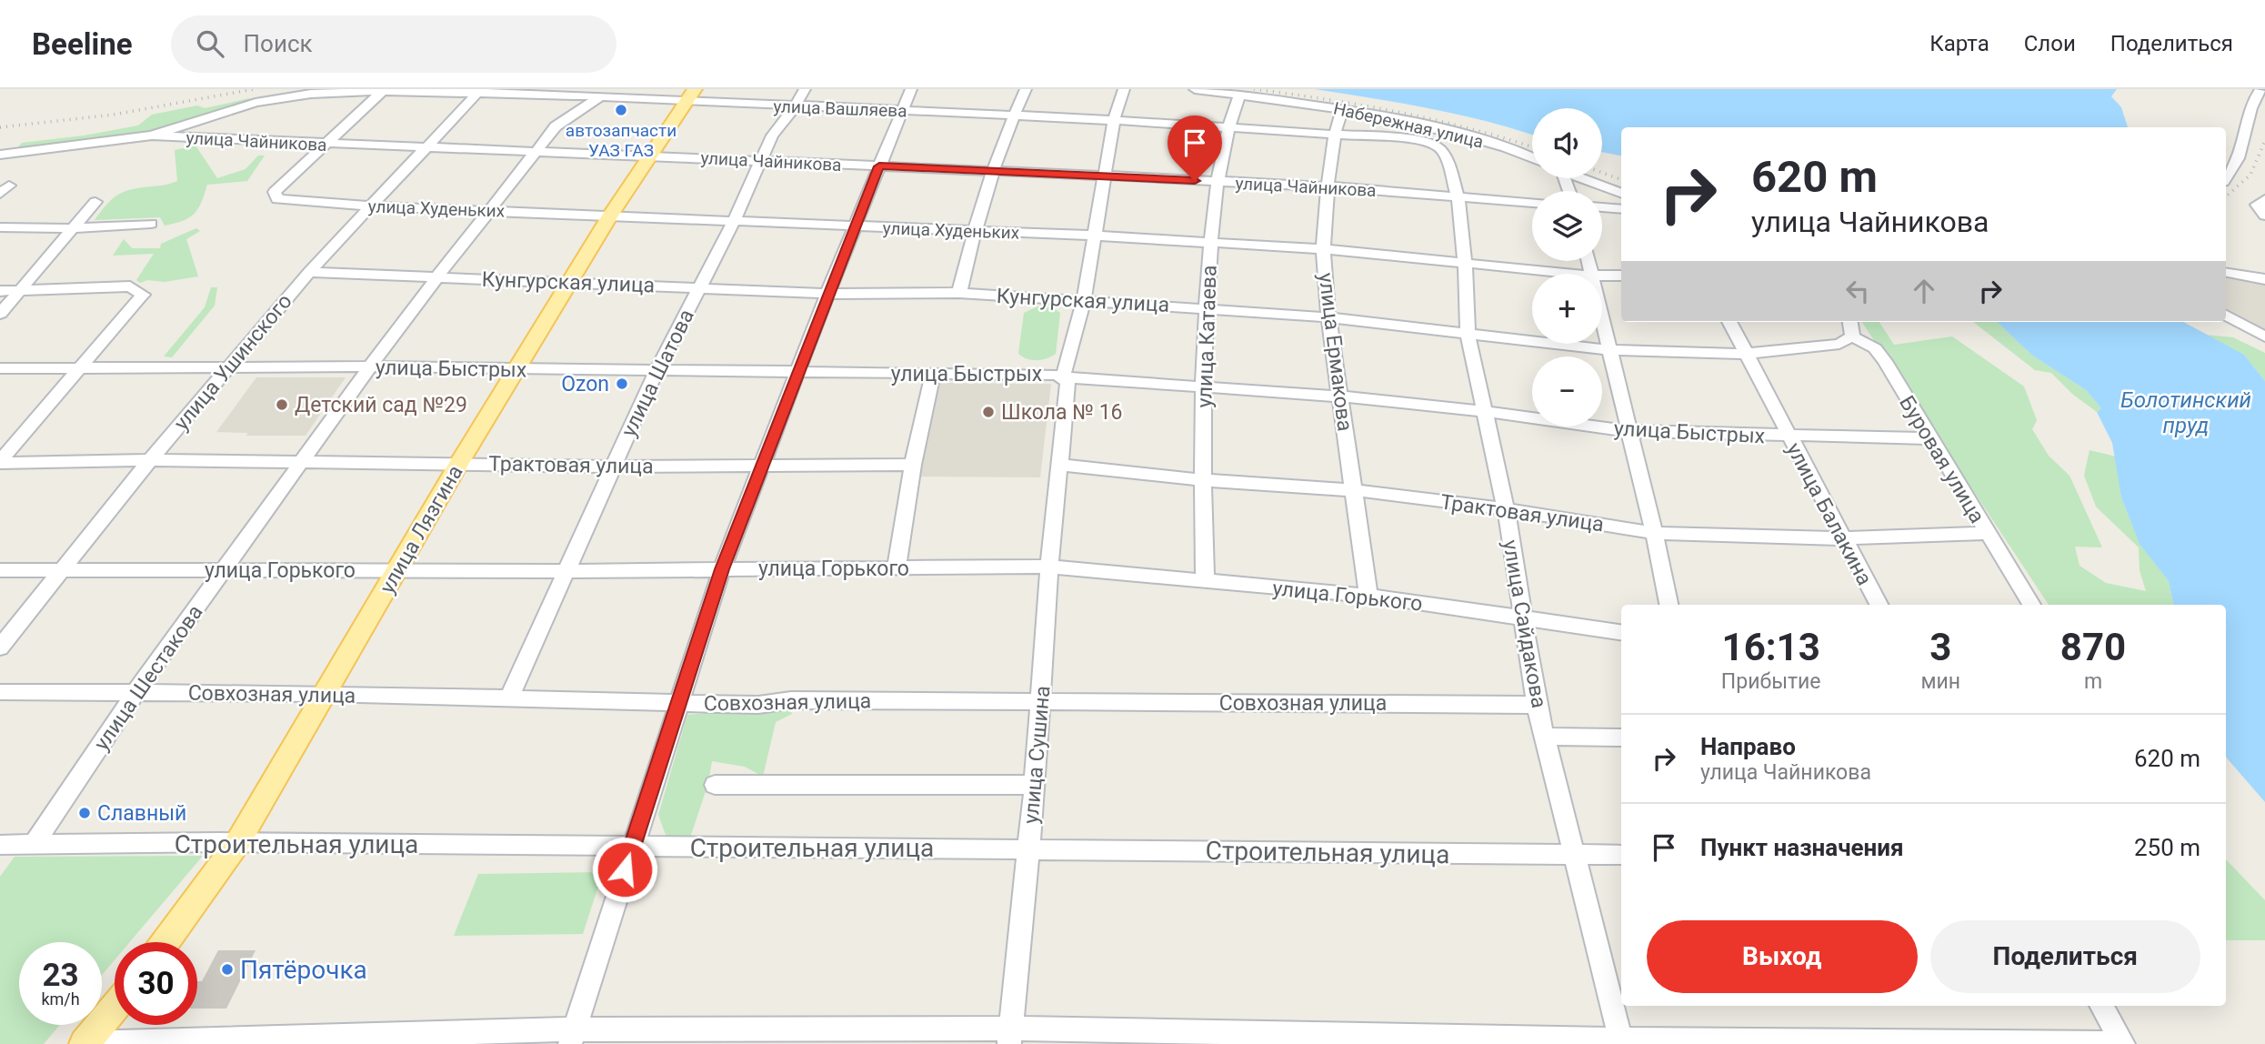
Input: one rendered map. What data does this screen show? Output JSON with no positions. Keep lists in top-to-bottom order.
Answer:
{
  "streets": {
    "main road": ["улица Лязгина"],
    "street": [
      "улица Вашляева",
      "Набережная улица",
      "улица Чайникова",
      "улица Худеньких",
      "Кунгурская улица",
      "улица Катаева",
      "улица Ермакова",
      "улица Ушинского",
      "улица Быстрых",
      "улица Шатова",
      "Буровая улица",
      "Трактовая улица",
      "улица Балакина",
      "улица Горького",
      "улица Сайдакова",
      "улица Шестакова",
      "Совхозная улица",
      "улица Сушина",
      "Строительная улица"
    ]
  },
  "crossings": [
    ["улица Вашляева", "улица Чайникова"],
    ["улица Вашляева", "улица Катаева"],
    ["улица Вашляева", "улица Ермакова"],
    ["улица Вашляева", "улица Ушинского"],
    ["улица Вашляева", "улица Шатова"],
    ["улица Вашляева", "улица Лязгина"],
    ["улица Вашляева", "улица Сайдакова"],
    ["улица Вашляева", "улица Шестакова"],
    ["Набережная улица", "улица Катаева"],
    ["Набережная улица", "улица Ермакова"],
    ["улица Чайникова", "улица Худеньких"],
    ["улица Чайникова", "улица Катаева"],
    ["улица Чайникова", "улица Ермакова"],
    ["улица Чайникова", "улица Ушинского"],
    ["улица Чайникова", "улица Шатова"],
    ["улица Чайникова", "улица Лязгина"],
    ["улица Чайникова", "улица Сайдакова"],
    ["улица Чайникова", "улица Шестакова"],
    ["улица Худеньких", "улица Катаева"],
    ["улица Худеньких", "улица Ермакова"],
    ["улица Худеньких", "улица Ушинского"],
    ["улица Худеньких", "улица Шатова"],
    ["улица Худеньких", "улица Лязгина"],
    ["улица Худеньких", "улица Сайдакова"],
    ["улица Худеньких", "улица Шестакова"],
    ["Кунгурская улица", "улица Катаева"],
    ["Кунгурская улица", "улица Ермакова"],
    ["Кунгурская улица", "улица Ушинского"],
    ["Кунгурская улица", "улица Шатова"],
    ["Кунгурская улица", "Буровая улица"],
    ["Кунгурская улица", "улица Балакина"],
    ["Кунгурская улица", "улица Лязгина"],
    ["Кунгурская улица", "улица Сайдакова"],
    ["Кунгурская улица", "улица Шестакова"],
    ["улица Катаева", "улица Быстрых"],
    ["улица Катаева", "Трактовая улица"],
    ["улица Катаева", "улица Горького"],
    ["улица Ермакова", "улица Быстрых"],
    ["улица Ермакова", "Трактовая улица"],
    ["улица Ермакова", "улица Горького"],
    ["улица Ушинского", "улица Быстрых"],
    ["улица Ушинского", "Трактовая улица"],
    ["улица Ушинского", "улица Горького"],
    ["улица Быстрых", "улица Шатова"],
    ["улица Быстрых", "Буровая улица"],
    ["улица Быстрых", "улица Балакина"],
    ["улица Быстрых", "улица Лязгина"],
    ["улица Быстрых", "улица Сайдакова"],
    ["улица Быстрых", "улица Шестакова"],
    ["улица Быстрых", "улица Сушина"],
    ["улица Шатова", "Трактовая улица"],
    ["улица Шатова", "улица Горького"],
    ["улица Шатова", "Совхозная улица"],
    ["Буровая улица", "Трактовая улица"],
    ["Трактовая улица", "улица Балакина"],
    ["Трактовая улица", "улица Лязгина"],
    ["Трактовая улица", "улица Сайдакова"],
    ["Трактовая улица", "улица Шестакова"],
    ["Трактовая улица", "улица Сушина"],
    ["улица Лязгина", "улица Горького"],
    ["улица Лязгина", "Совхозная улица"],
    ["улица Лязгина", "Строительная улица"],
    ["улица Горького", "улица Сайдакова"],
    ["улица Горького", "улица Шестакова"],
    ["улица Горького", "улица Сушина"],
    ["улица Сайдакова", "Совхозная улица"],
    ["улица Сайдакова", "Строительная улица"],
    ["улица Шестакова", "Совхозная улица"],
    ["улица Шестакова", "Строительная улица"],
    ["Совхозная улица", "улица Сушина"],
    ["улица Сушина", "Строительная улица"]
  ],
  "water": ["Болотинский пруд"],
  "places": [
    "автозапчасти УАЗ ГАЗ",
    "Ozon",
    "Детский сад №29",
    "Школа № 16",
    "Славный",
    "Пятёрочка"
  ],
  "page": {
    "header": "Beeline",
    "search": "Поиск",
    "nav": ["Карта", "Слои", "Поделиться"],
    "map_buttons": ["+", "−"],
    "turn": ["620 m", "улица Чайникова"],
    "eta": [
      "16:13",
      "Прибытие",
      "3",
      "мин",
      "870",
      "m"
    ],
    "list": [
      {
        "name": "Направо",
        "note": "улица Чайникова",
        "value": "620 m"
      },
      {
        "name": "Пункт назначения",
        "value": "250 m"
      }
    ],
    "buttons": ["Выход", "Поделиться"],
    "speed": "23 km/h",
    "limit": "30"
  }
}
